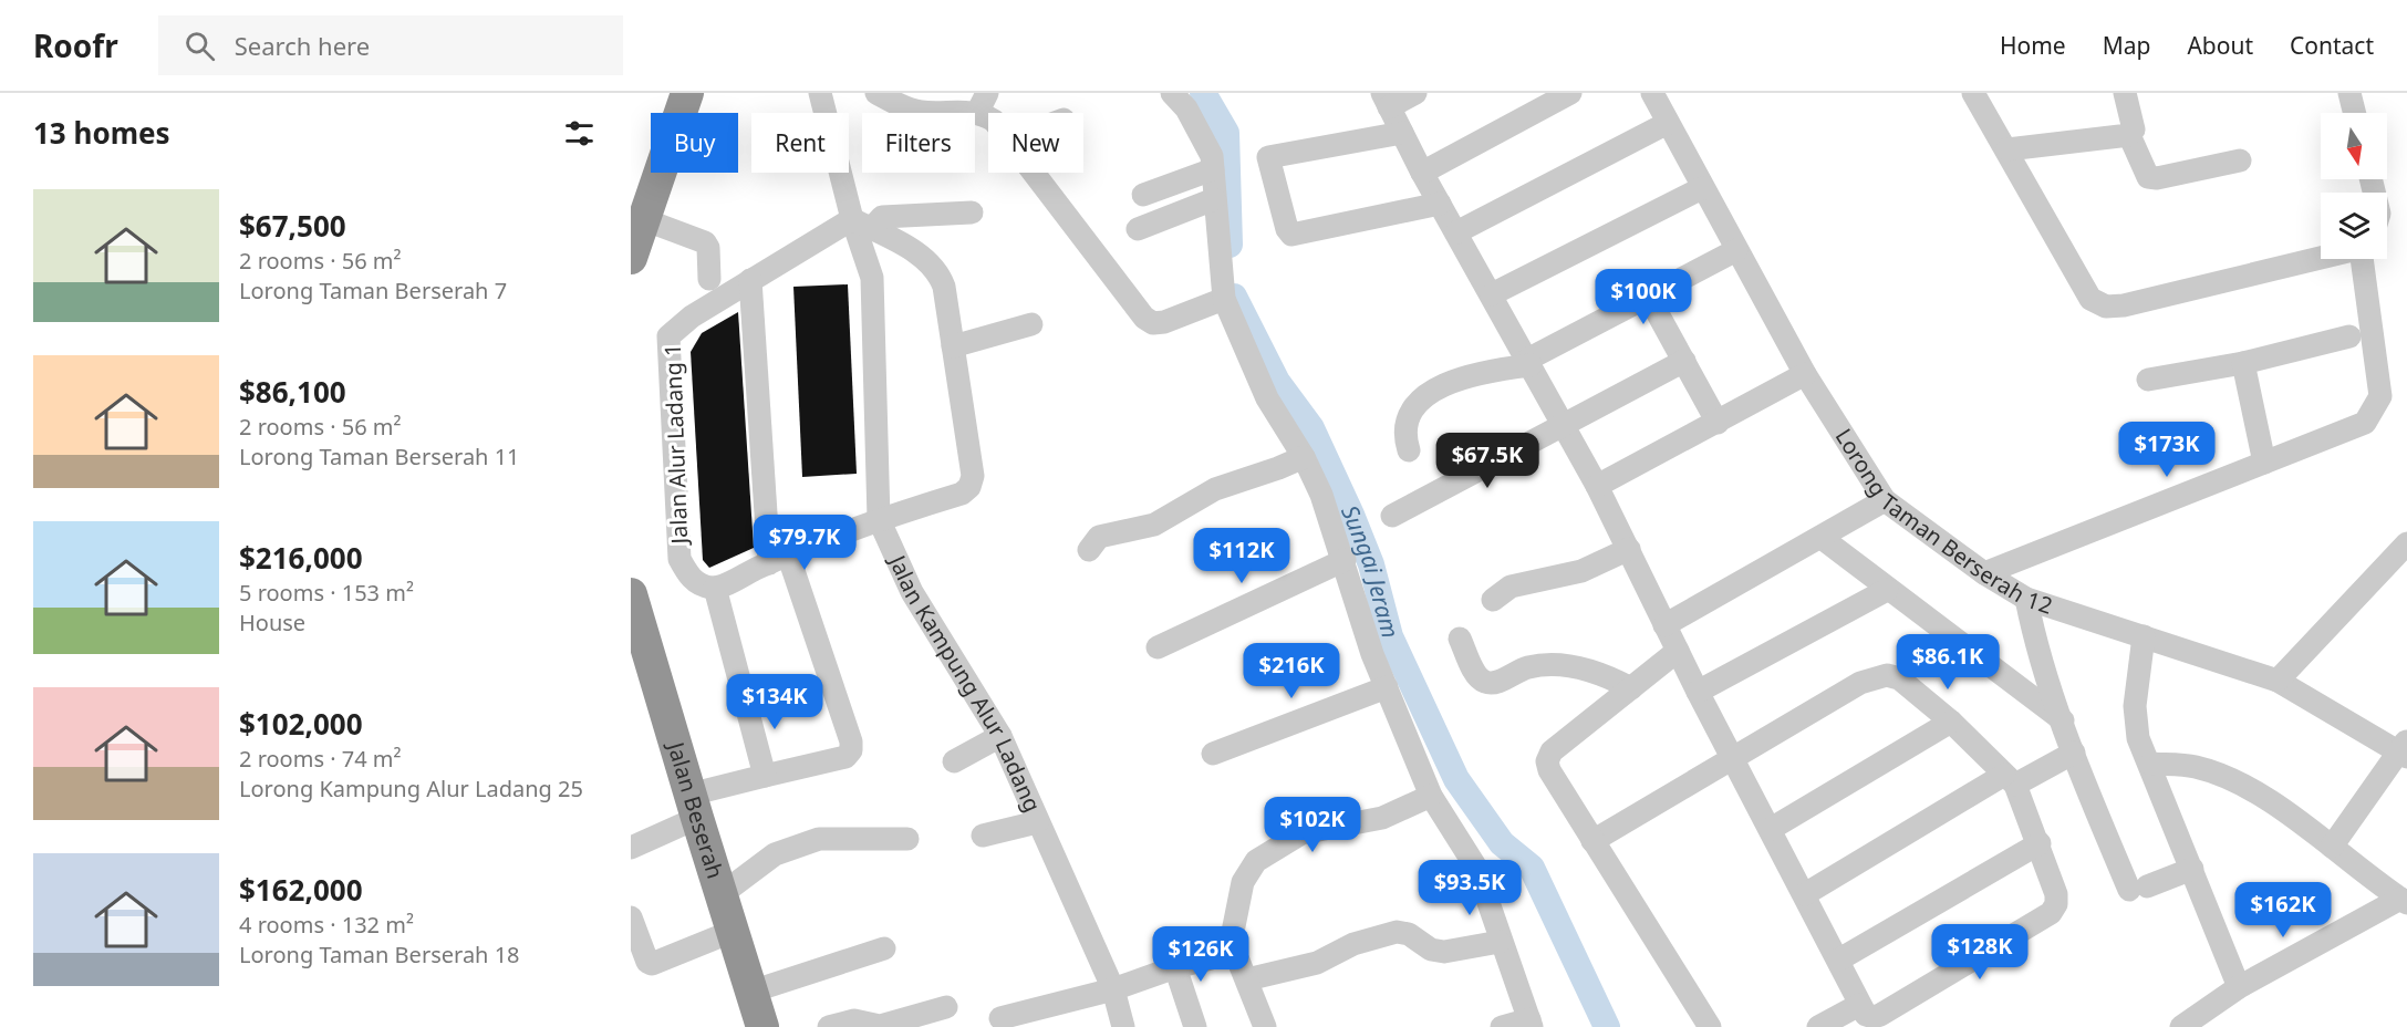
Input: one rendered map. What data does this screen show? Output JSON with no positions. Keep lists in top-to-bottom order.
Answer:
{
  "streets": {
    "highway": ["Jalan Beserah"],
    "street": ["Jalan Alur Ladang 1", "Lorong Taman Berserah 12", "Jalan Kampung Alur Ladang"]
  },
  "crossings": [
    ["Jalan Alur Ladang 1", "Jalan Kampung Alur Ladang"]
  ],
  "water": ["Sungai Jeram"],
  "north": "bottom",
  "page": {
    "header": "Roofr",
    "search": "Search here",
    "nav": [
      "Home",
      "Map",
      "About",
      "Contact"
    ],
    "heading": "13 homes",
    "chip": [
      "Buy",
      "Rent",
      "Filters",
      "New"
    ],
    "list": [
      {
        "name": "$67,500",
        "note": "2 rooms · 56 m² · Lorong Taman Berserah 7"
      },
      {
        "name": "$86,100",
        "note": "2 rooms · 56 m² · Lorong Taman Berserah 11"
      },
      {
        "name": "$216,000",
        "note": "5 rooms · 153 m² · House"
      },
      {
        "name": "$102,000",
        "note": "2 rooms · 74 m² · Lorong Kampung Alur Ladang 25"
      },
      {
        "name": "$162,000",
        "note": "4 rooms · 132 m² · Lorong Taman Berserah 18"
      }
    ],
    "price": [
      "$100K",
      "$173K",
      "$67.5K",
      "$79.7K",
      "$112K",
      "$86.1K",
      "$216K",
      "$134K",
      "$102K",
      "$93.5K",
      "$162K",
      "$128K",
      "$126K"
    ]
  }
}
